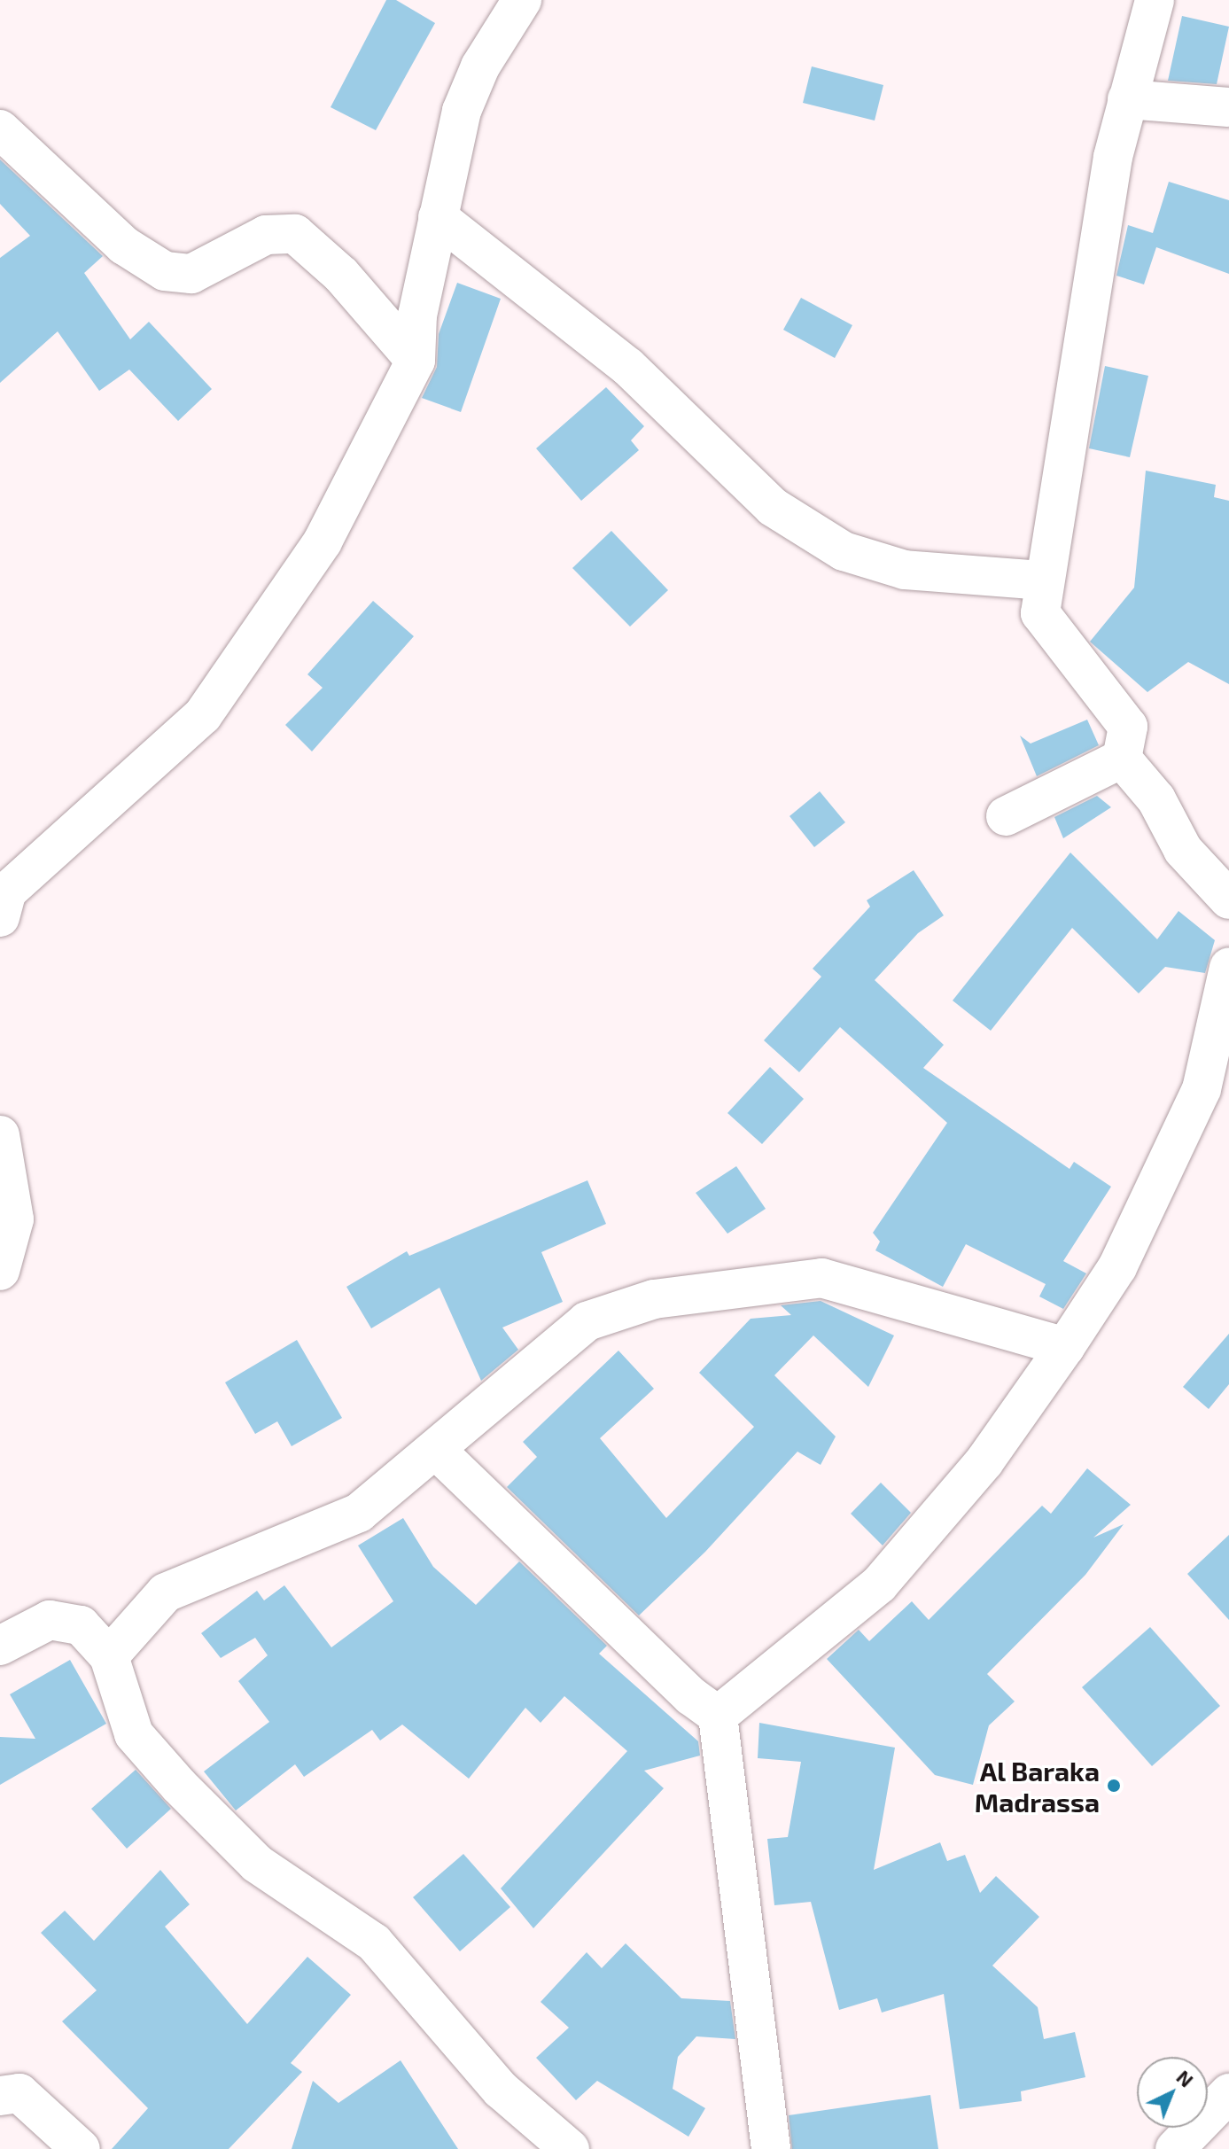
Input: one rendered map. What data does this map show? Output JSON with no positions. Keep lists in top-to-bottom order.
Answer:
{
  "places": ["Al Baraka Madrassa"],
  "north": "top right"
}
